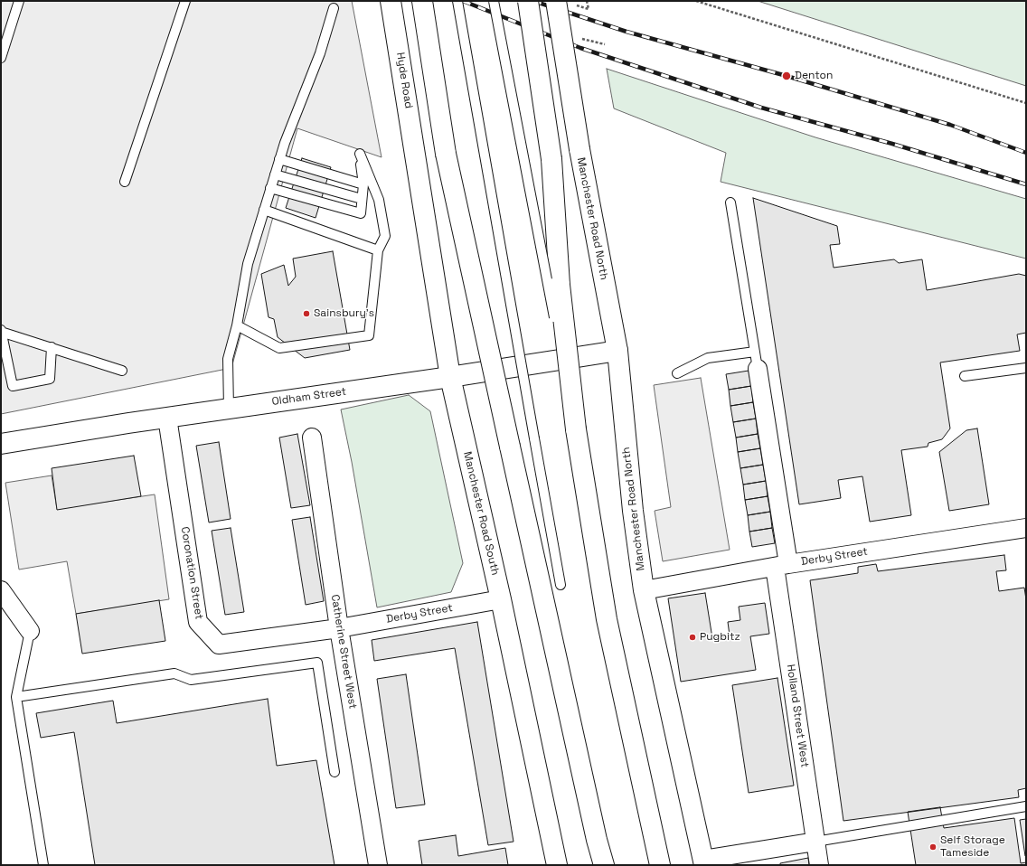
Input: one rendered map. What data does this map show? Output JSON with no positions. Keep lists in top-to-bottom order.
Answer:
{
  "streets": {
    "main road": [
      "Hyde Road",
      "Manchester Road North",
      "Oldham Street",
      "Manchester Road South"
    ],
    "street": [
      "Derby Street",
      "Coronation Street",
      "Catherine Street West",
      "Holland Street West"
    ]
  },
  "crossings": [
    ["Hyde Road", "Manchester Road South"],
    ["Manchester Road North", "Oldham Street"],
    ["Manchester Road North", "Derby Street"],
    ["Oldham Street", "Manchester Road South"],
    ["Oldham Street", "Coronation Street"],
    ["Manchester Road South", "Derby Street"],
    ["Derby Street", "Coronation Street"],
    ["Derby Street", "Catherine Street West"],
    ["Derby Street", "Holland Street West"],
    ["Coronation Street", "Catherine Street West"]
  ],
  "places": [
    "Denton",
    "Sainsbury's",
    "Pugbitz",
    "Self Storage Tameside"
  ]
}
